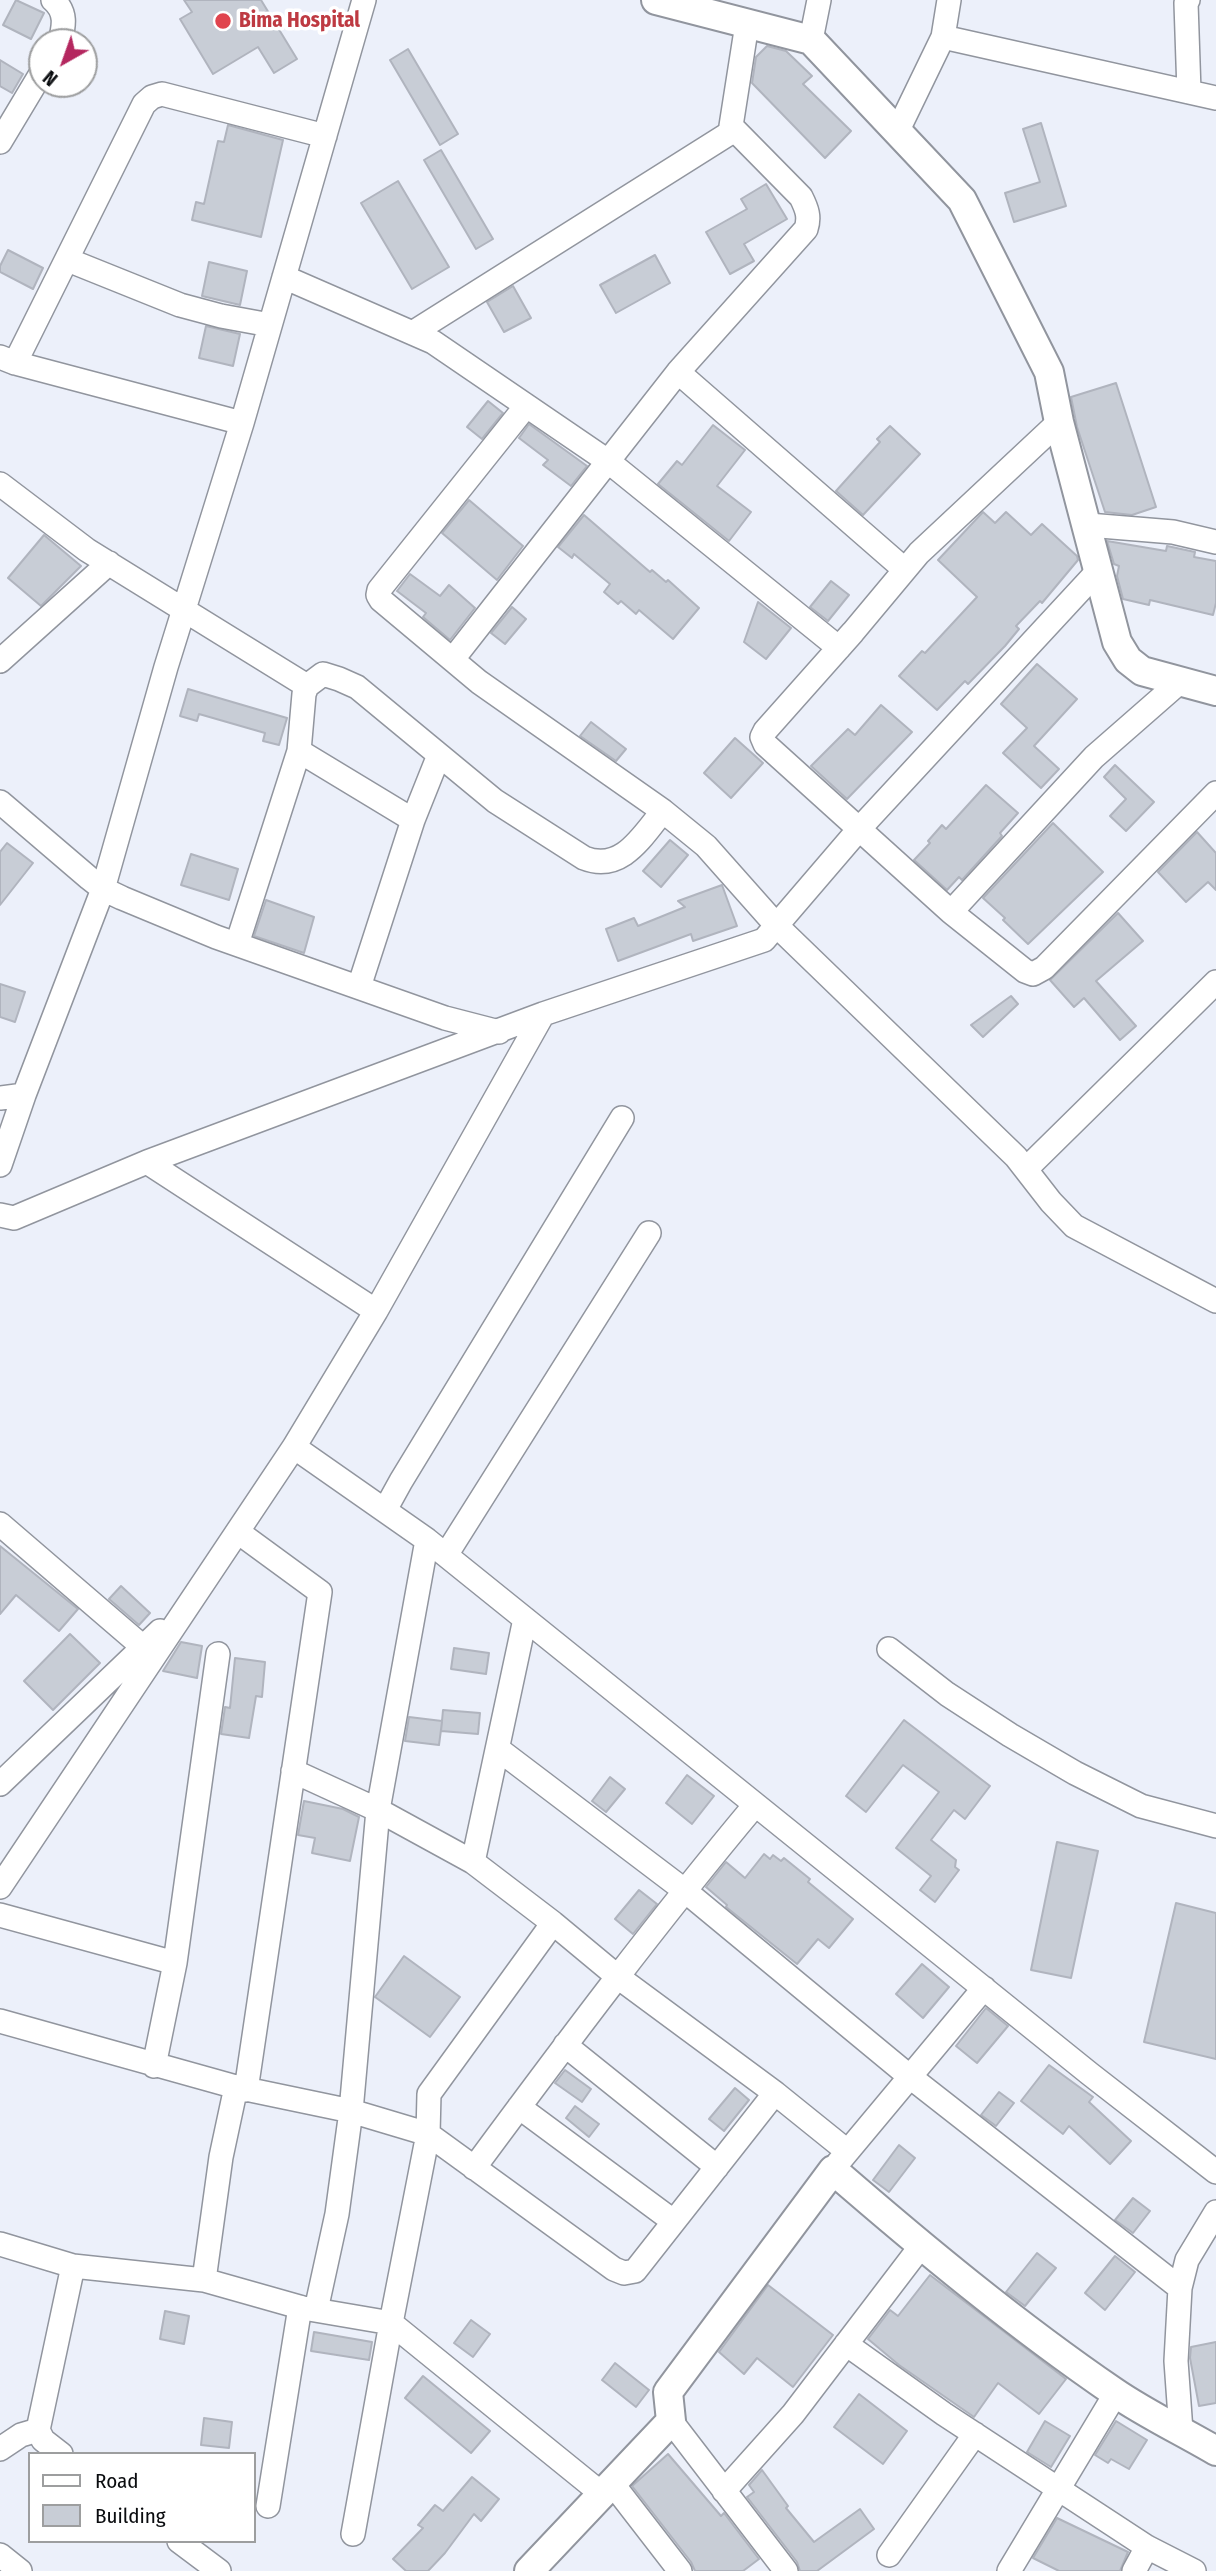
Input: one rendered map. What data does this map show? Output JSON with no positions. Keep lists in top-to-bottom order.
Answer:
{
  "places": ["Bima Hospital"],
  "legend": ["Road", "Building"],
  "north": "bottom left"
}
